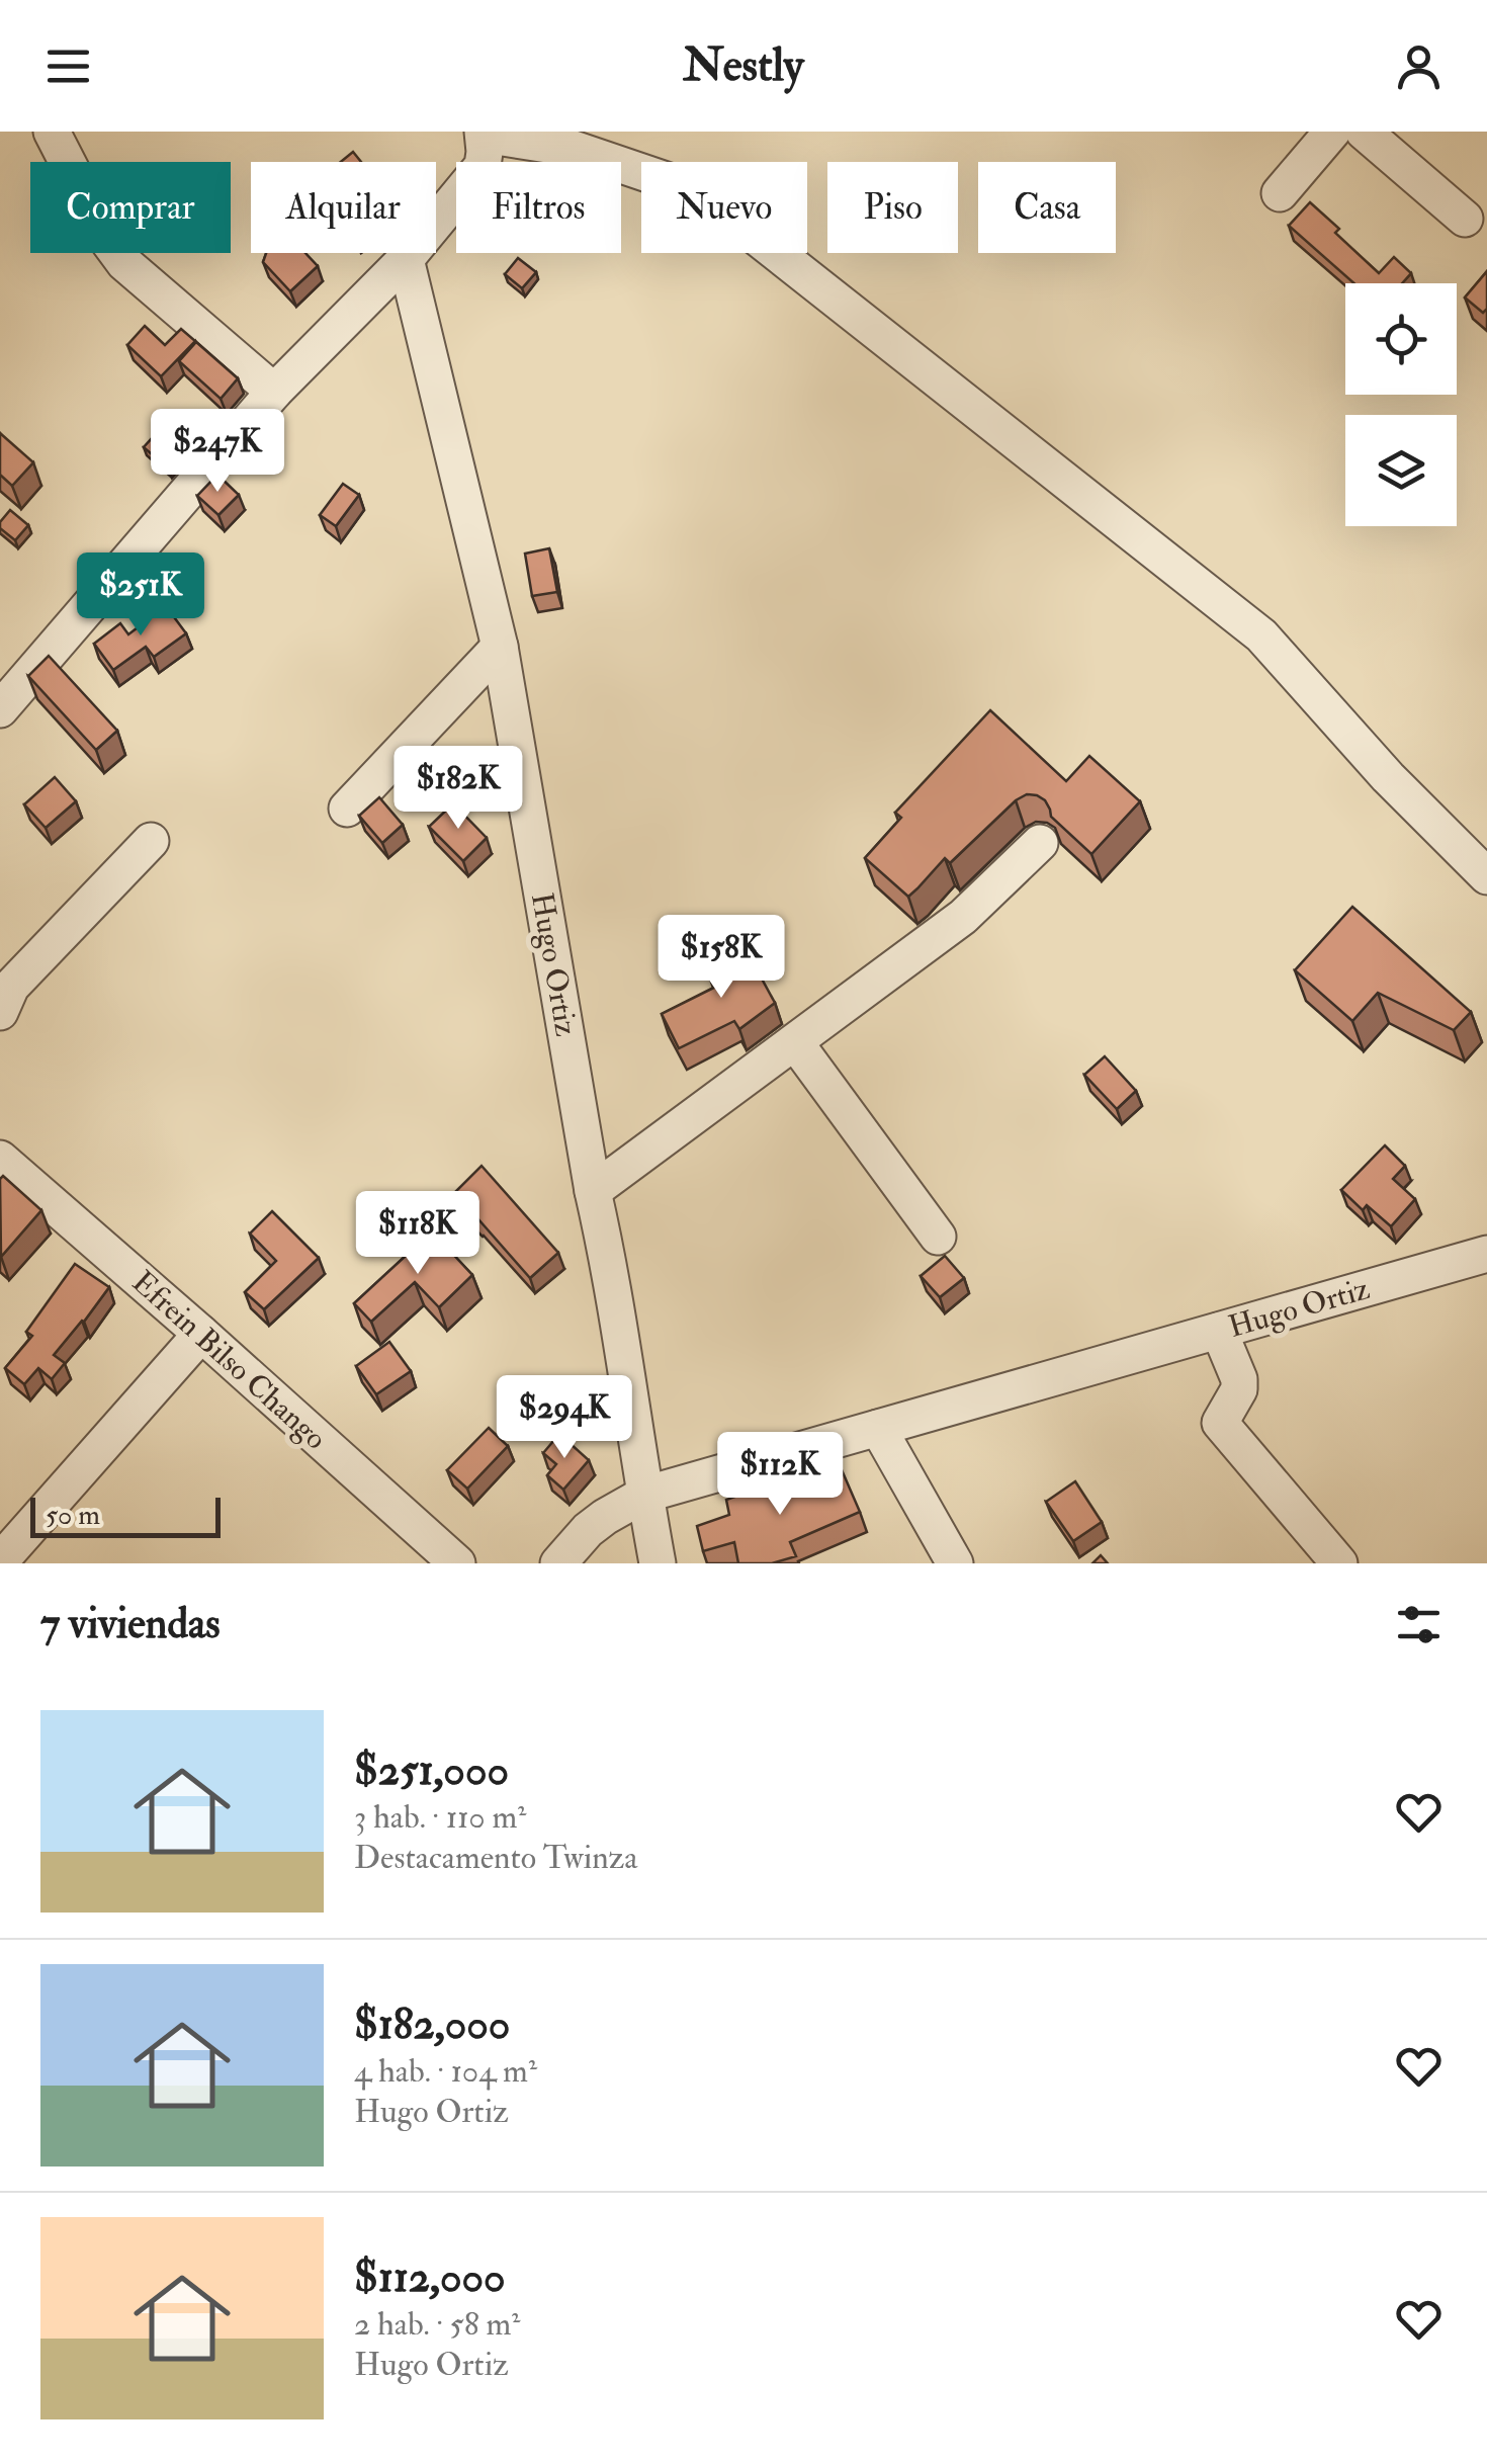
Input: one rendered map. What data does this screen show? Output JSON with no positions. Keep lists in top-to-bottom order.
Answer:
{
  "streets": {
    "street": ["Hugo Ortiz", "Efrein Bilso Chango"]
  },
  "scale_bar": "50 m",
  "page": {
    "header": "Nestly",
    "chip": [
      "Comprar",
      "Alquilar",
      "Filtros",
      "Nuevo",
      "Piso",
      "Casa"
    ],
    "price": [
      "$247K",
      "$251K",
      "$182K",
      "$158K",
      "$118K",
      "$294K",
      "$112K"
    ],
    "scale": "50 m",
    "heading": "7 viviendas",
    "list": [
      {
        "name": "$251,000",
        "note": "3 hab. · 110 m² · Destacamento Twinza"
      },
      {
        "name": "$182,000",
        "note": "4 hab. · 104 m² · Hugo Ortiz"
      },
      {
        "name": "$112,000",
        "note": "2 hab. · 58 m² · Hugo Ortiz"
      }
    ]
  }
}
